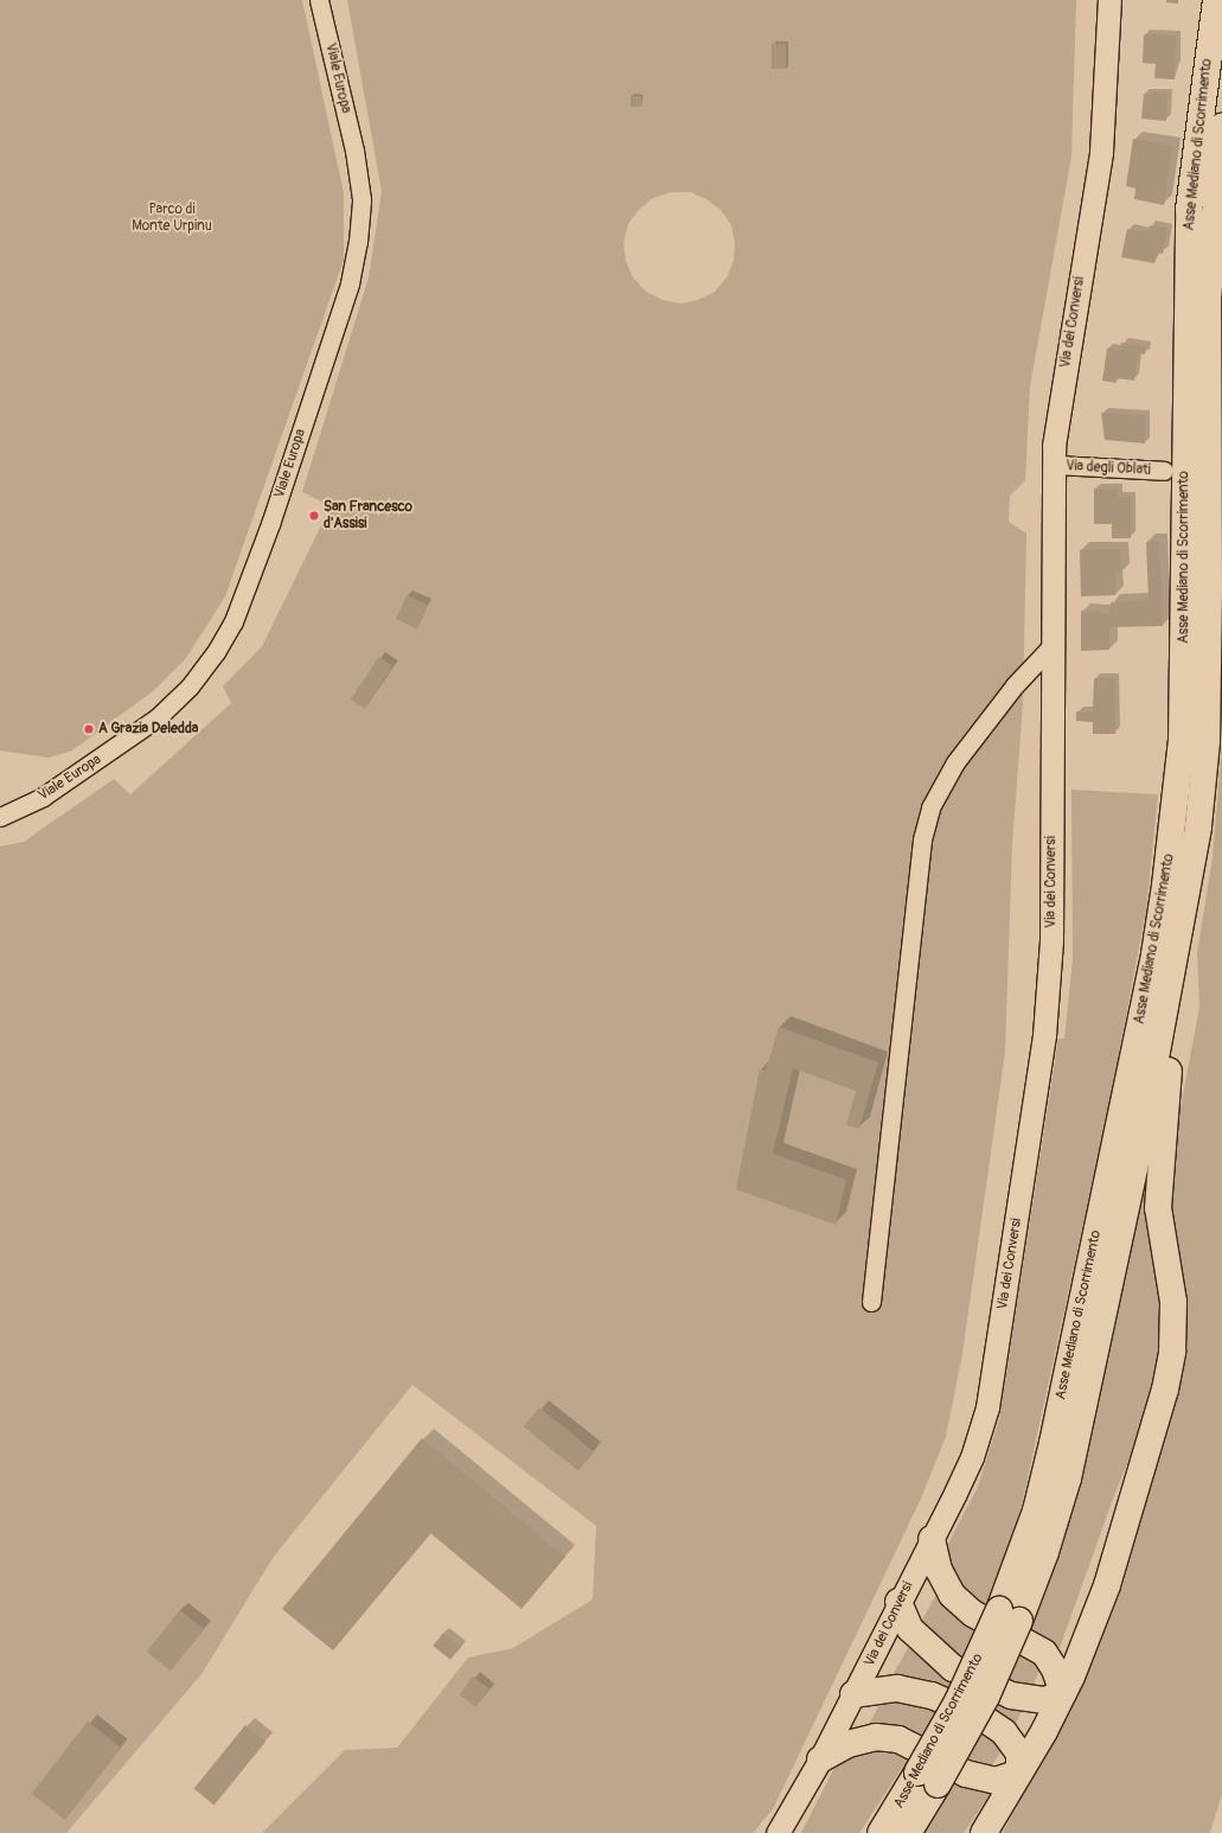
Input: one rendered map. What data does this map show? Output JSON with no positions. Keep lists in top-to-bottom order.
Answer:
{
  "streets": {
    "highway": ["Asse Mediano di Scorrimento"],
    "street": ["Viale Europa", "Via dei Conversi", "Via degli Oblati"]
  },
  "crossings": [
    ["Via dei Conversi", "Via degli Oblati"]
  ],
  "parks": ["Parco di Monte Urpinu"],
  "places": ["San Francesco d'Assisi", "A Grazia Deledda"]
}
